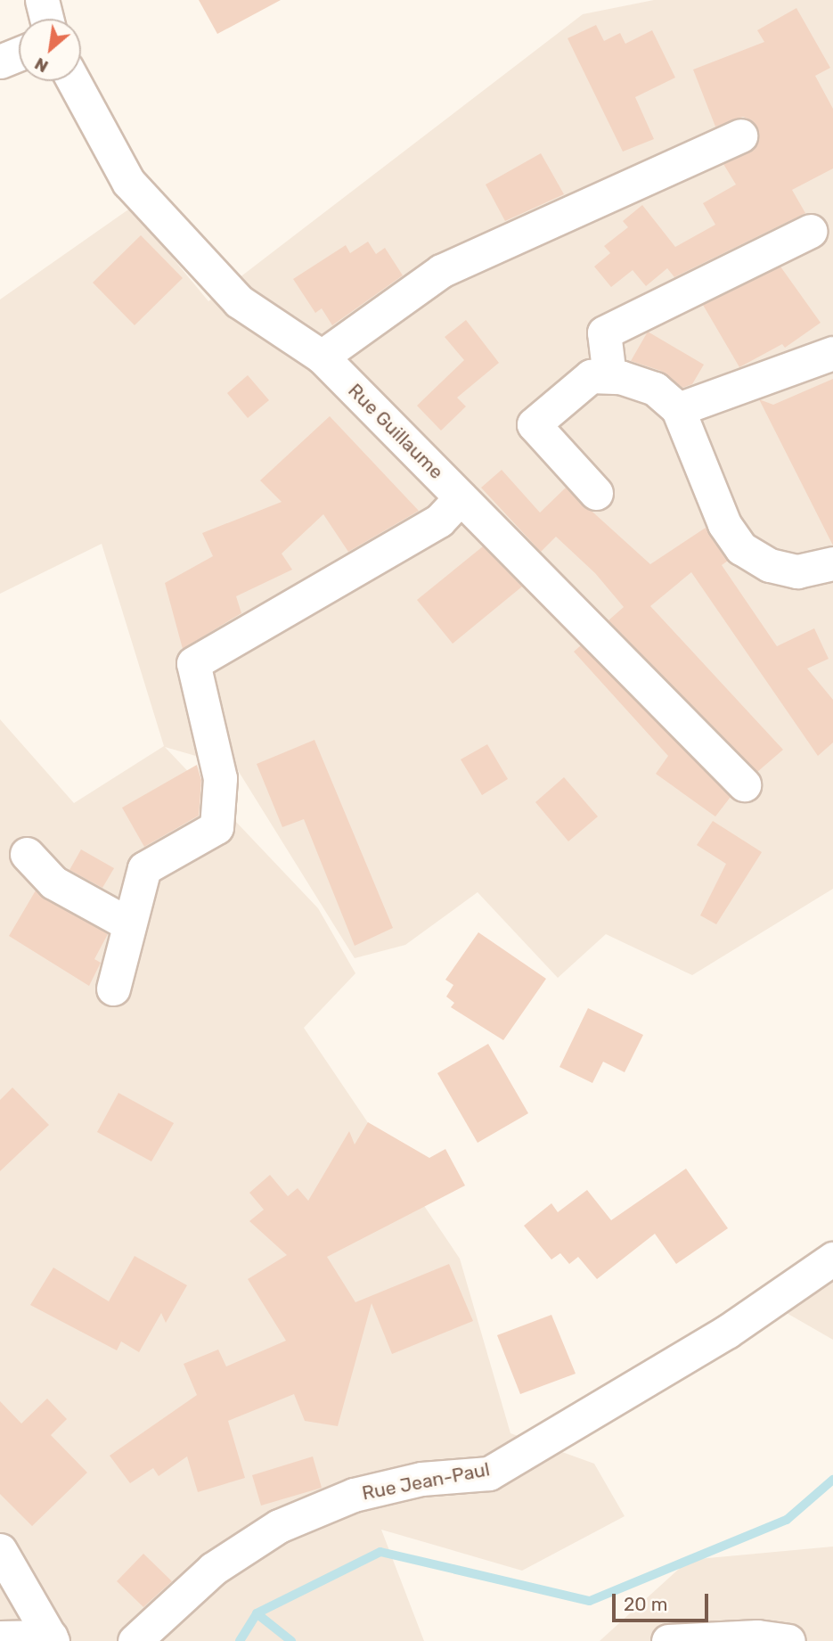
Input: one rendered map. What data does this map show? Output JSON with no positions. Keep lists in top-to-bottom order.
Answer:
{
  "streets": {
    "street": ["Rue Guillaume", "Rue Jean-Paul"]
  },
  "scale_bar": "20 m",
  "north": "bottom left"
}
